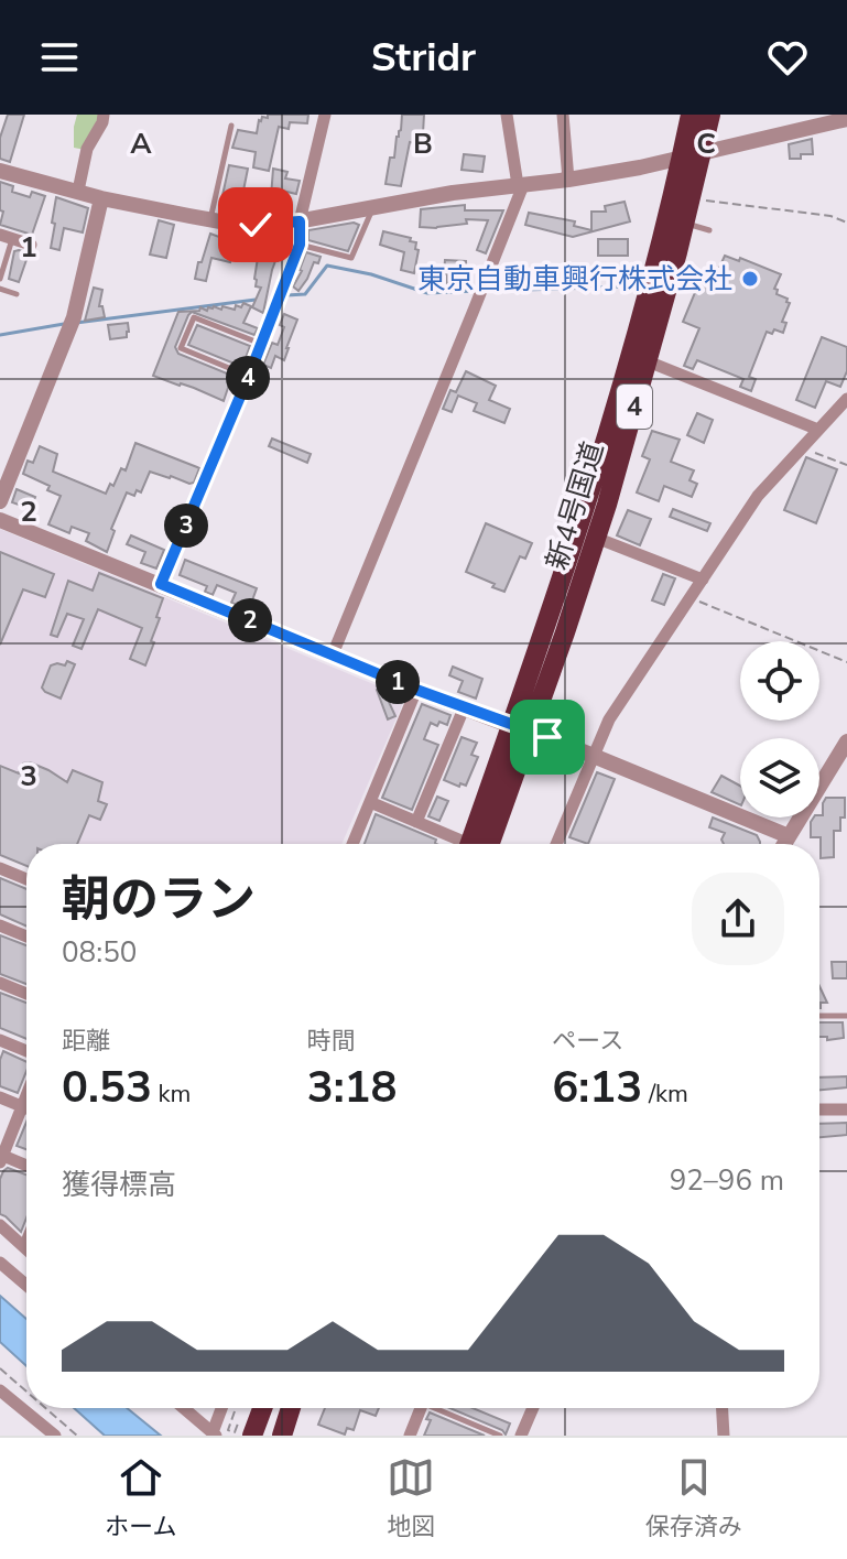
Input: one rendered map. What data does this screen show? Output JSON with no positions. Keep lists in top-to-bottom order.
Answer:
{
  "streets": {
    "highway": ["4", "新4号国道"]
  },
  "places": ["東京自動車興行株式会社"],
  "page": {
    "header": "Stridr",
    "pins": [
      "4",
      "3",
      "2",
      "1"
    ],
    "heading": ["朝のラン", "08:50"],
    "stats": [
      ["距離", "0.53 km"],
      ["時間", "3:18"],
      ["ペース", "6:13 /km"]
    ],
    "chart": ["獲得標高", "92–96 m"],
    "tabs": ["ホーム", "地図", "保存済み"]
  },
  "grid": {
    "columns": ["A", "B", "C"],
    "rows": ["1", "2", "3"]
  }
}
